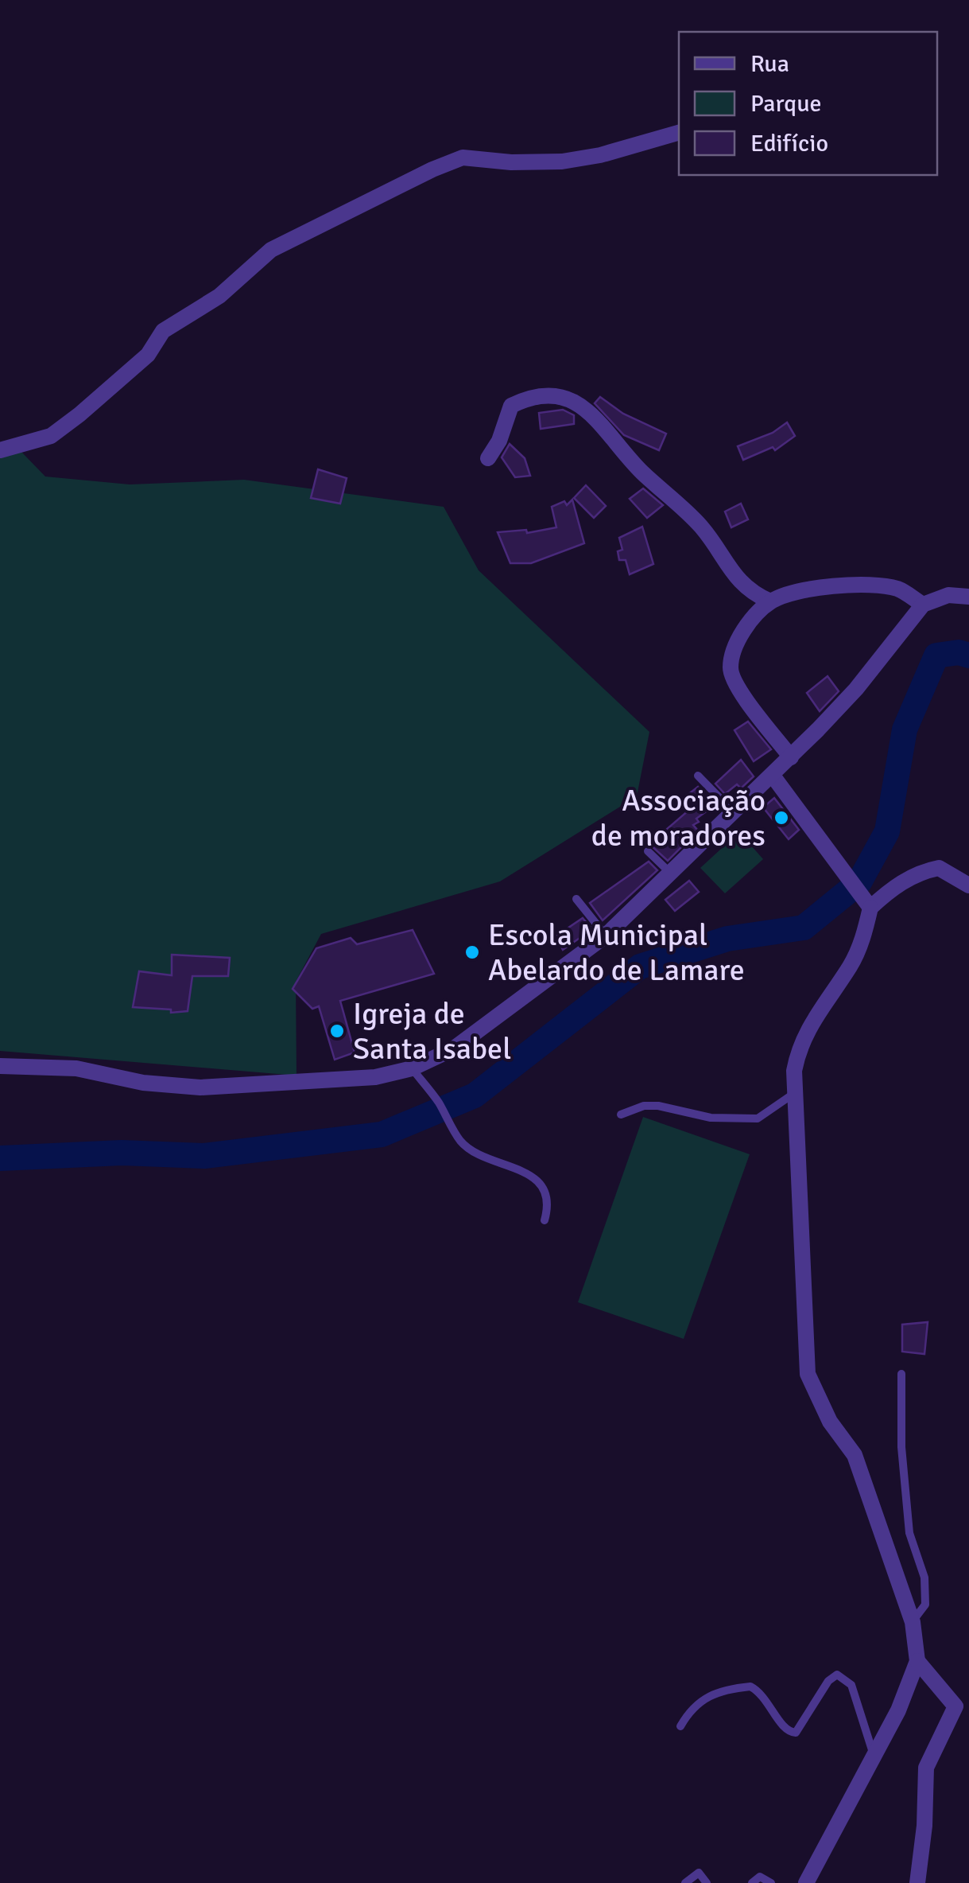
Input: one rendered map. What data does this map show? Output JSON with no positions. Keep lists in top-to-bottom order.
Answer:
{
  "places": ["Associação de moradores", "Escola Municipal Abelardo de Lamare", "Igreja de Santa Isabel"],
  "legend": ["Rua", "Parque", "Edifício"]
}
